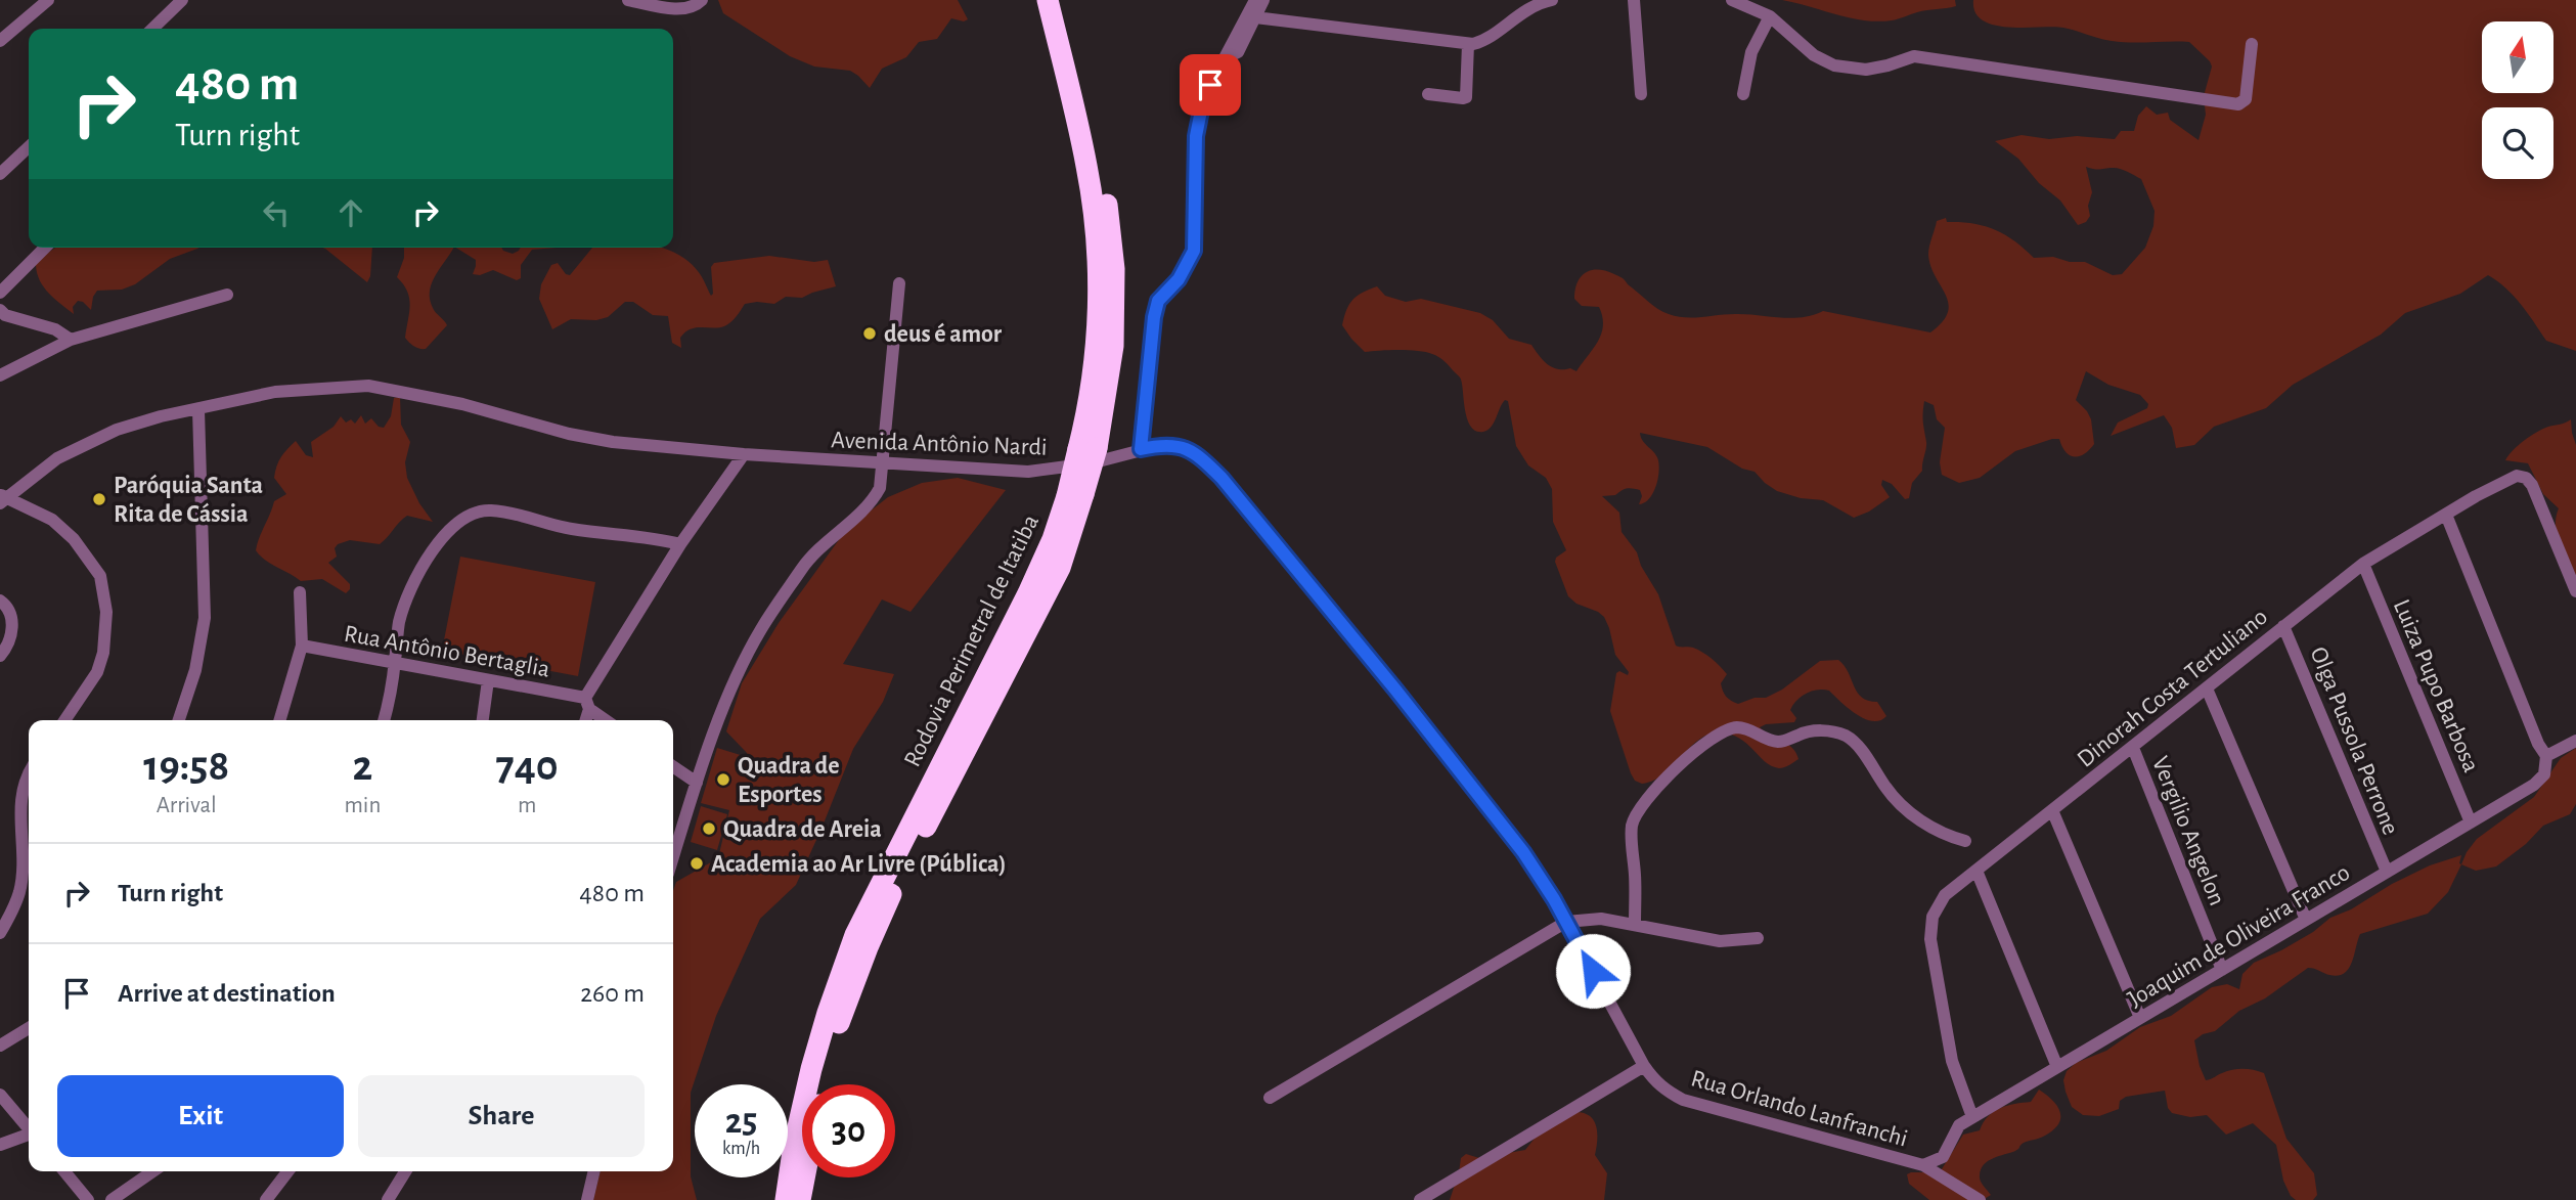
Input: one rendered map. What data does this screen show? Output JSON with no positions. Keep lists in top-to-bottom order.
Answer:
{
  "streets": {
    "highway": ["Rodovia Perimetral de Itatiba"],
    "street": [
      "Avenida Antônio Nardi",
      "Rua Antônio Bertaglia",
      "Luiza Pupo Barbosa",
      "Dinorah Costa Tertuliano",
      "Olga Pussola Perrone",
      "Vergilio Angelon",
      "Joaquim de Oliveira Franco",
      "Rua Orlando Lanfranchi"
    ]
  },
  "crossings": [
    ["Avenida Antônio Nardi", "Rua Orlando Lanfranchi"],
    ["Luiza Pupo Barbosa", "Dinorah Costa Tertuliano"],
    ["Luiza Pupo Barbosa", "Joaquim de Oliveira Franco"],
    ["Dinorah Costa Tertuliano", "Olga Pussola Perrone"],
    ["Dinorah Costa Tertuliano", "Vergilio Angelon"],
    ["Dinorah Costa Tertuliano", "Joaquim de Oliveira Franco"],
    ["Olga Pussola Perrone", "Joaquim de Oliveira Franco"],
    ["Vergilio Angelon", "Joaquim de Oliveira Franco"],
    ["Joaquim de Oliveira Franco", "Rua Orlando Lanfranchi"]
  ],
  "places": [
    "deus é amor",
    "Paróquia Santa Rita de Cássia",
    "Quadra de Esportes",
    "Quadra de Areia",
    "Academia ao Ar Livre (Pública)"
  ],
  "north": "top",
  "page": {
    "turn": ["480 m", "Turn right"],
    "eta": [
      "19:58",
      "Arrival",
      "2",
      "min",
      "740",
      "m"
    ],
    "list": [
      {
        "name": "Turn right",
        "value": "480 m"
      },
      {
        "name": "Arrive at destination",
        "value": "260 m"
      }
    ],
    "buttons": ["Exit", "Share"],
    "speed": "25 km/h",
    "limit": "30"
  }
}
